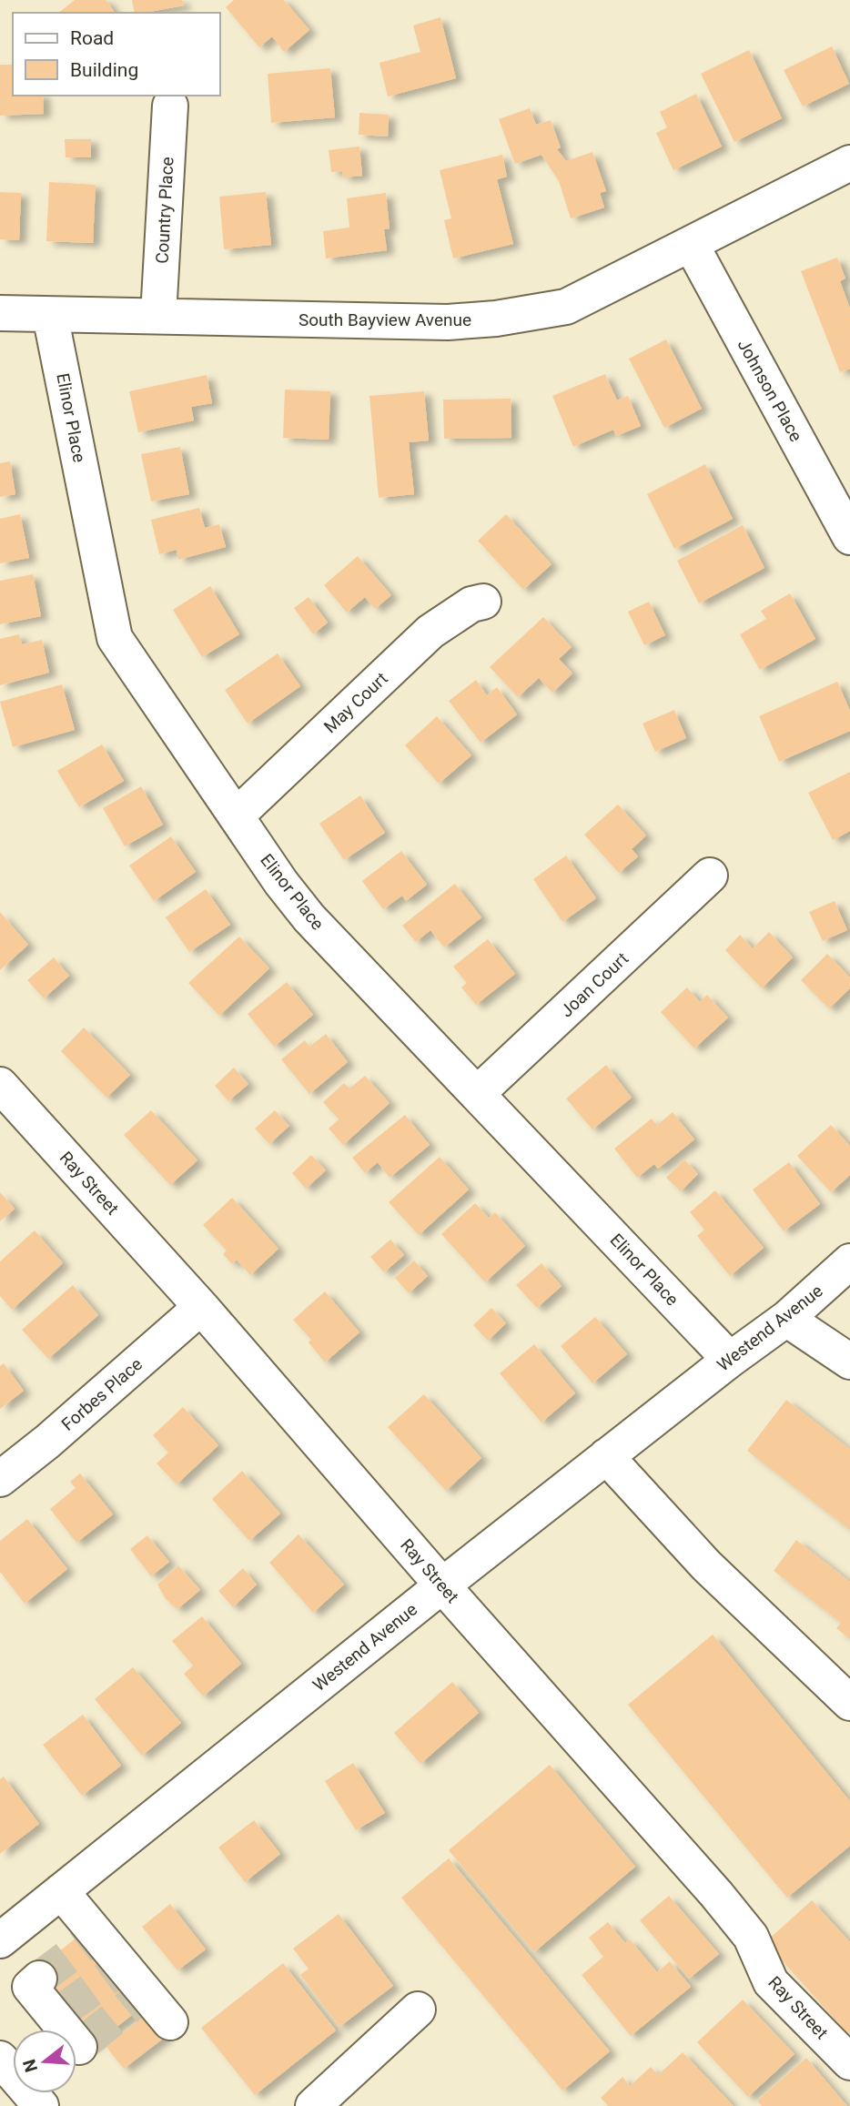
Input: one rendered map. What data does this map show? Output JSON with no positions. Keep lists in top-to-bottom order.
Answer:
{
  "streets": {
    "street": [
      "Country Place",
      "South Bayview Avenue",
      "Johnson Place",
      "Elinor Place",
      "May Court",
      "Joan Court",
      "Ray Street",
      "Westend Avenue",
      "Forbes Place"
    ]
  },
  "crossings": [
    ["Country Place", "South Bayview Avenue"],
    ["South Bayview Avenue", "Johnson Place"],
    ["South Bayview Avenue", "Elinor Place"],
    ["Elinor Place", "May Court"],
    ["Elinor Place", "Joan Court"],
    ["Elinor Place", "Westend Avenue"],
    ["Ray Street", "Westend Avenue"],
    ["Ray Street", "Forbes Place"]
  ],
  "legend": ["Road", "Building"],
  "north": "left"
}
